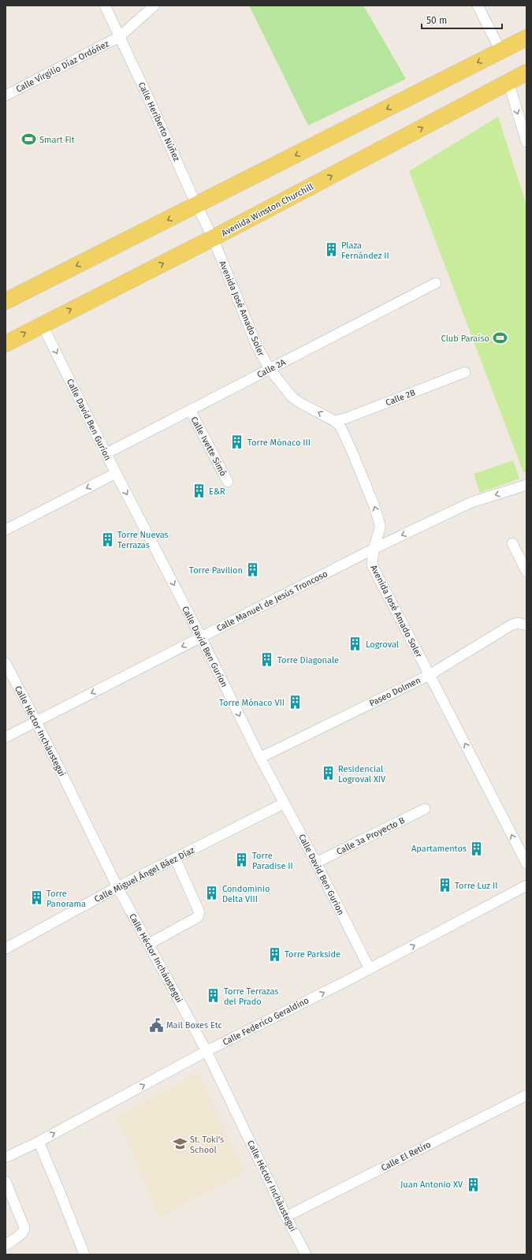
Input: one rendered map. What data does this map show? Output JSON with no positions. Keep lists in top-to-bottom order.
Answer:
{
  "streets": {
    "main road": ["Avenida Winston Churchill"],
    "street": [
      "Calle Virgilio Díaz Ordóñez",
      "Calle Heriberto Núñez",
      "Avenida José Amado Soler",
      "Calle 2A",
      "Calle 2B",
      "Calle David Ben Gurion",
      "Calle Ivette Simó",
      "Calle Manuel de Jesús Troncoso",
      "Paseo Dolmen",
      "Calle Héctor Incháustegui",
      "Calle 3a Proyecto B",
      "Calle Miguel Ángel Báez Díaz",
      "Calle Federico Geraldino",
      "Calle El Retiro"
    ]
  },
  "crossings": [
    ["Calle Virgilio Díaz Ordóñez", "Calle Heriberto Núñez"],
    ["Calle Heriberto Núñez", "Avenida Winston Churchill"],
    ["Calle Heriberto Núñez", "Avenida José Amado Soler"],
    ["Avenida Winston Churchill", "Avenida José Amado Soler"],
    ["Avenida Winston Churchill", "Calle David Ben Gurion"],
    ["Avenida José Amado Soler", "Calle 2A"],
    ["Avenida José Amado Soler", "Calle 2B"],
    ["Avenida José Amado Soler", "Calle Manuel de Jesús Troncoso"],
    ["Avenida José Amado Soler", "Paseo Dolmen"],
    ["Calle 2A", "Calle David Ben Gurion"],
    ["Calle 2A", "Calle Ivette Simó"],
    ["Calle David Ben Gurion", "Calle Manuel de Jesús Troncoso"],
    ["Calle David Ben Gurion", "Paseo Dolmen"],
    ["Calle David Ben Gurion", "Calle 3a Proyecto B"],
    ["Calle David Ben Gurion", "Calle Miguel Ángel Báez Díaz"],
    ["Calle David Ben Gurion", "Calle Federico Geraldino"],
    ["Calle Manuel de Jesús Troncoso", "Calle Héctor Incháustegui"],
    ["Calle Héctor Incháustegui", "Calle Miguel Ángel Báez Díaz"],
    ["Calle Héctor Incháustegui", "Calle Federico Geraldino"],
    ["Calle Héctor Incháustegui", "Calle El Retiro"]
  ],
  "one_way": [
    "Avenida José Amado Soler",
    "Calle David Ben Gurion",
    "Calle Manuel de Jesús Troncoso",
    "Calle Federico Geraldino"
  ],
  "places": {
    "sports": ["Smart Fit", "Club Paraíso"],
    "building": [
      "Plaza Fernández II",
      "Torre Mónaco III",
      "E&R",
      "Torre Nuevas Terrazas",
      "Torre Pavilion",
      "Logroval",
      "Torre Diagonale",
      "Torre Mónaco VII",
      "Residencial Logroval XIV",
      "Apartamentos",
      "Torre Paradise II",
      "Torre Luz II",
      "Condominio Delta VIII",
      "Torre Panorama",
      "Torre Parkside",
      "Torre Terrazas del Prado",
      "Juan Antonio XV"
    ],
    "public building": ["Mail Boxes Etc"],
    "school or university": ["St. Toki's School"]
  },
  "scale_bar": "50 m"
}
